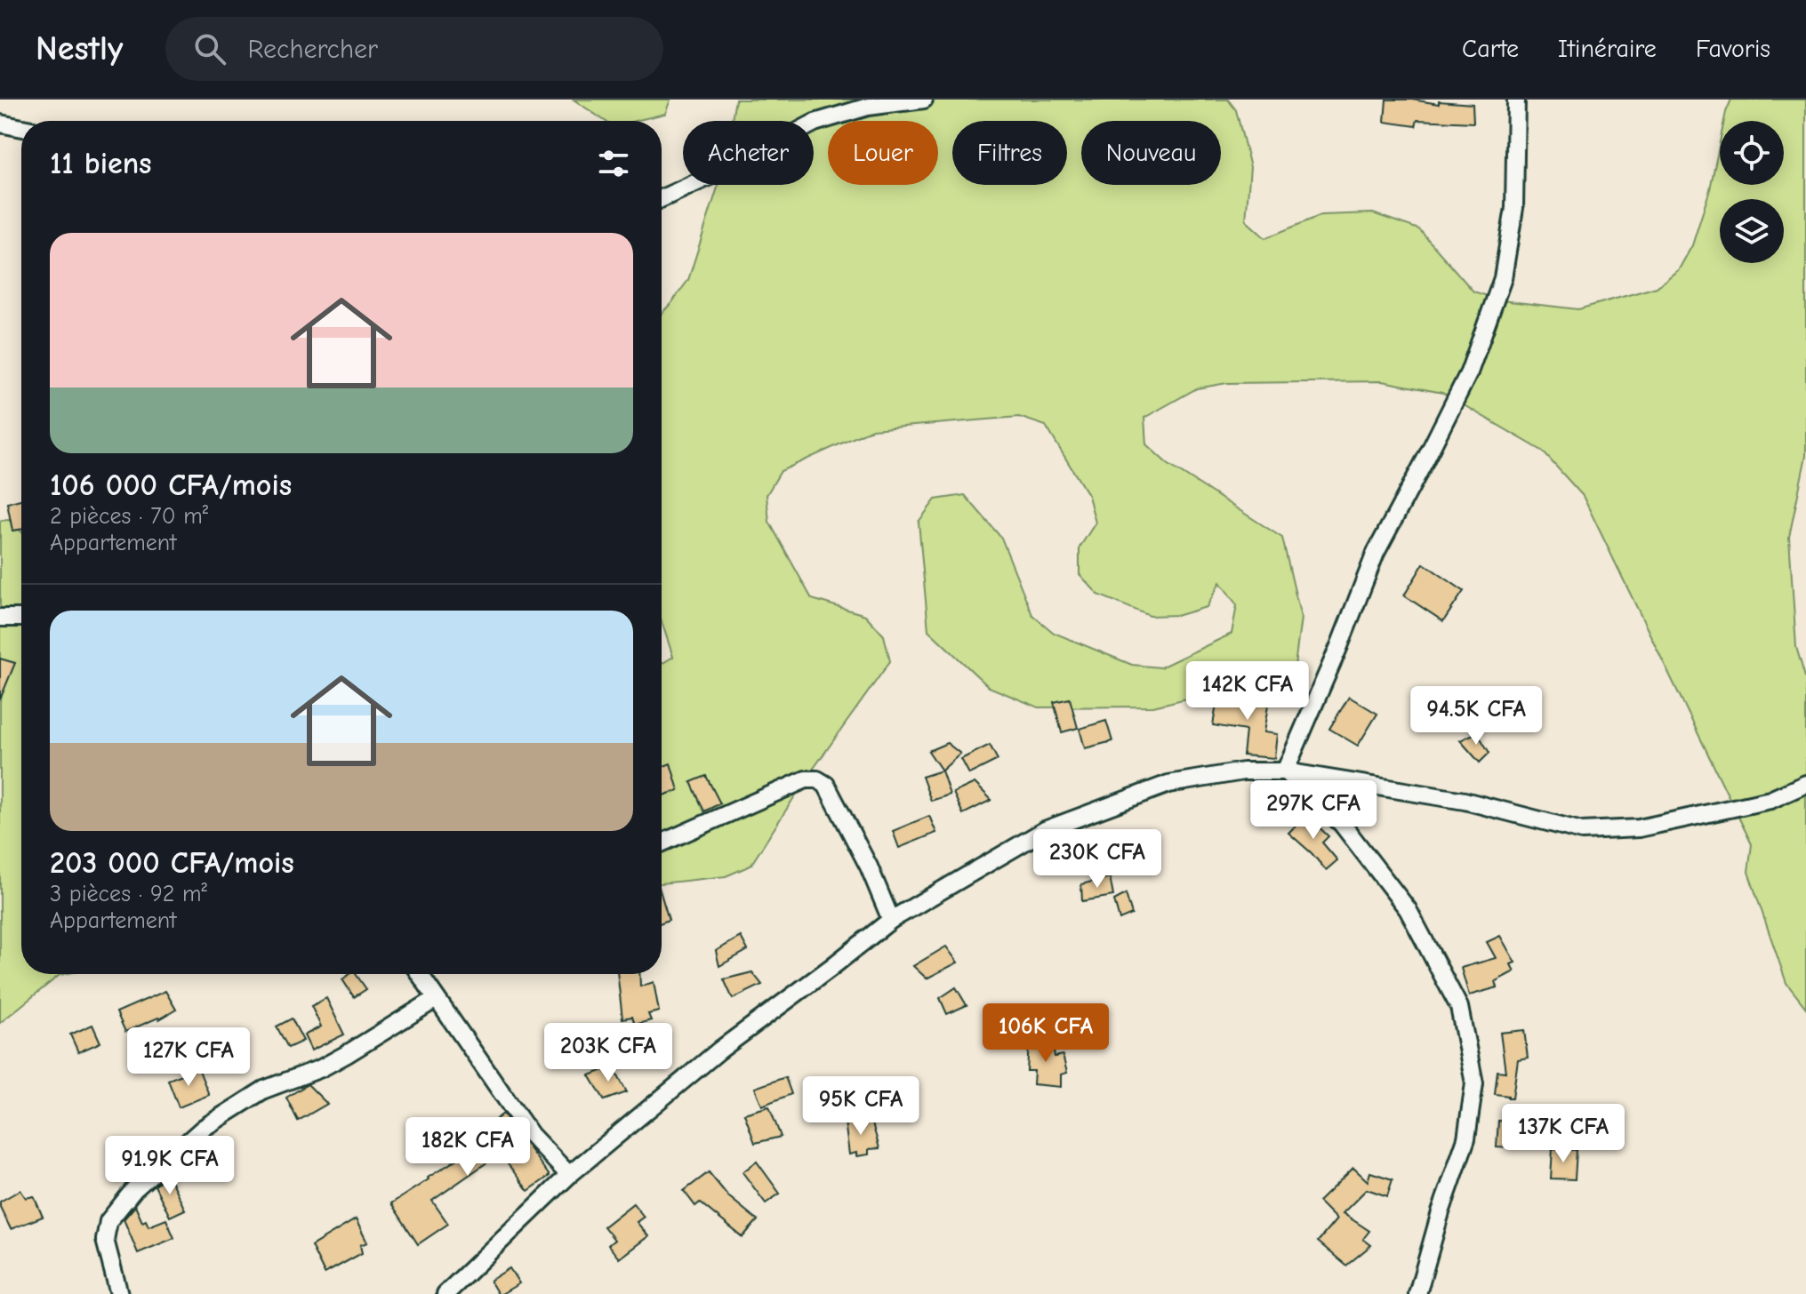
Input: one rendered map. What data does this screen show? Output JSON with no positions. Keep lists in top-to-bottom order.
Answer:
{
  "page": {
    "header": "Nestly",
    "search": "Rechercher",
    "nav": ["Carte", "Itinéraire", "Favoris"],
    "chip": [
      "Acheter",
      "Louer",
      "Filtres",
      "Nouveau"
    ],
    "heading": "11 biens",
    "list": [
      {
        "name": "106 000 CFA/mois",
        "note": "2 pièces · 70 m² · Appartement"
      },
      {
        "name": "203 000 CFA/mois",
        "note": "3 pièces · 92 m² · Appartement"
      }
    ],
    "price": [
      "142K CFA",
      "94.5K CFA",
      "297K CFA",
      "230K CFA",
      "106K CFA",
      "203K CFA",
      "127K CFA",
      "95K CFA",
      "137K CFA",
      "182K CFA",
      "91.9K CFA"
    ]
  }
}
